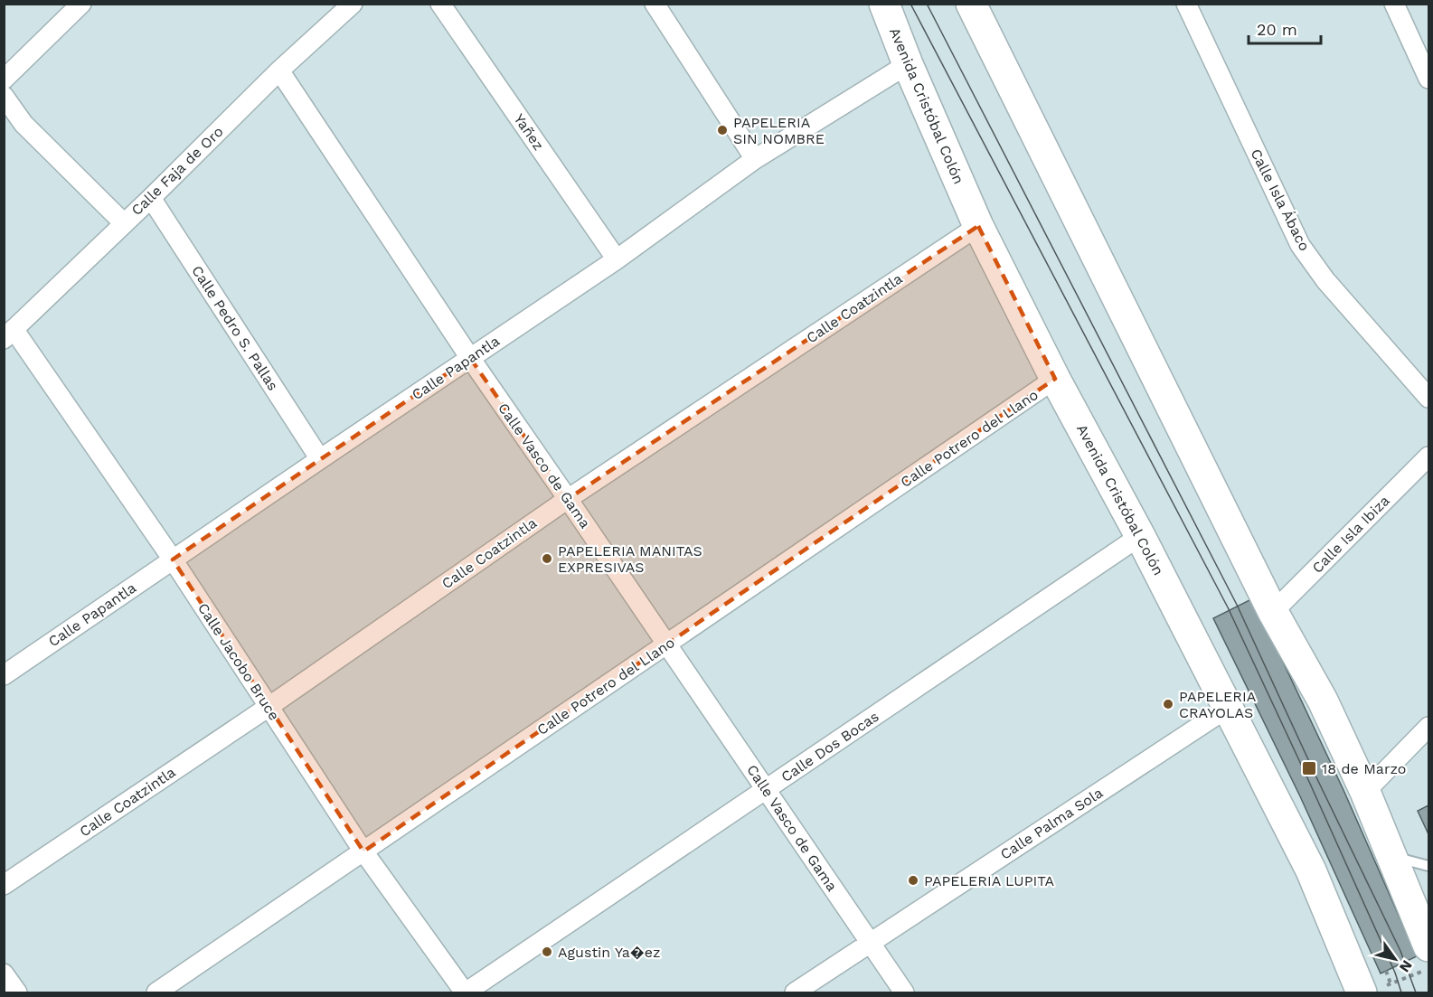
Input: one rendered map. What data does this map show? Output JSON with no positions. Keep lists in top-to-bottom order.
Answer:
{
  "streets": {
    "main road": ["Avenida Cristóbal Colón"],
    "street": [
      "Yañez",
      "Calle Faja de Oro",
      "Calle Isla Ábaco",
      "Calle Coatzintla",
      "Calle Pedro S. Pallas",
      "Calle Papantla",
      "Calle Potrero del Llano",
      "Calle Vasco de Gama",
      "Calle Isla Ibiza",
      "Calle Jacobo Bruce",
      "Calle Dos Bocas",
      "Calle Palma Sola"
    ]
  },
  "crossings": [
    ["Avenida Cristóbal Colón", "Calle Coatzintla"],
    ["Avenida Cristóbal Colón", "Calle Papantla"],
    ["Avenida Cristóbal Colón", "Calle Potrero del Llano"],
    ["Avenida Cristóbal Colón", "Calle Dos Bocas"],
    ["Avenida Cristóbal Colón", "Calle Palma Sola"],
    ["Yañez", "Calle Papantla"],
    ["Calle Faja de Oro", "Calle Pedro S. Pallas"],
    ["Calle Faja de Oro", "Calle Vasco de Gama"],
    ["Calle Faja de Oro", "Calle Jacobo Bruce"],
    ["Calle Coatzintla", "Calle Vasco de Gama"],
    ["Calle Coatzintla", "Calle Jacobo Bruce"],
    ["Calle Pedro S. Pallas", "Calle Papantla"],
    ["Calle Papantla", "Calle Vasco de Gama"],
    ["Calle Papantla", "Calle Jacobo Bruce"],
    ["Calle Potrero del Llano", "Calle Vasco de Gama"],
    ["Calle Potrero del Llano", "Calle Jacobo Bruce"],
    ["Calle Vasco de Gama", "Calle Dos Bocas"],
    ["Calle Vasco de Gama", "Calle Palma Sola"],
    ["Calle Jacobo Bruce", "Calle Dos Bocas"]
  ],
  "places": {
    "other": [
      "PAPELERIA SIN NOMBRE",
      "PAPELERIA MANITAS EXPRESIVAS",
      "PAPELERIA CRAYOLAS",
      "PAPELERIA LUPITA",
      "Agustin Ya�ez"
    ],
    "transit": ["18 de Marzo"]
  },
  "scale_bar": "20 m",
  "north": "bottom right"
}
